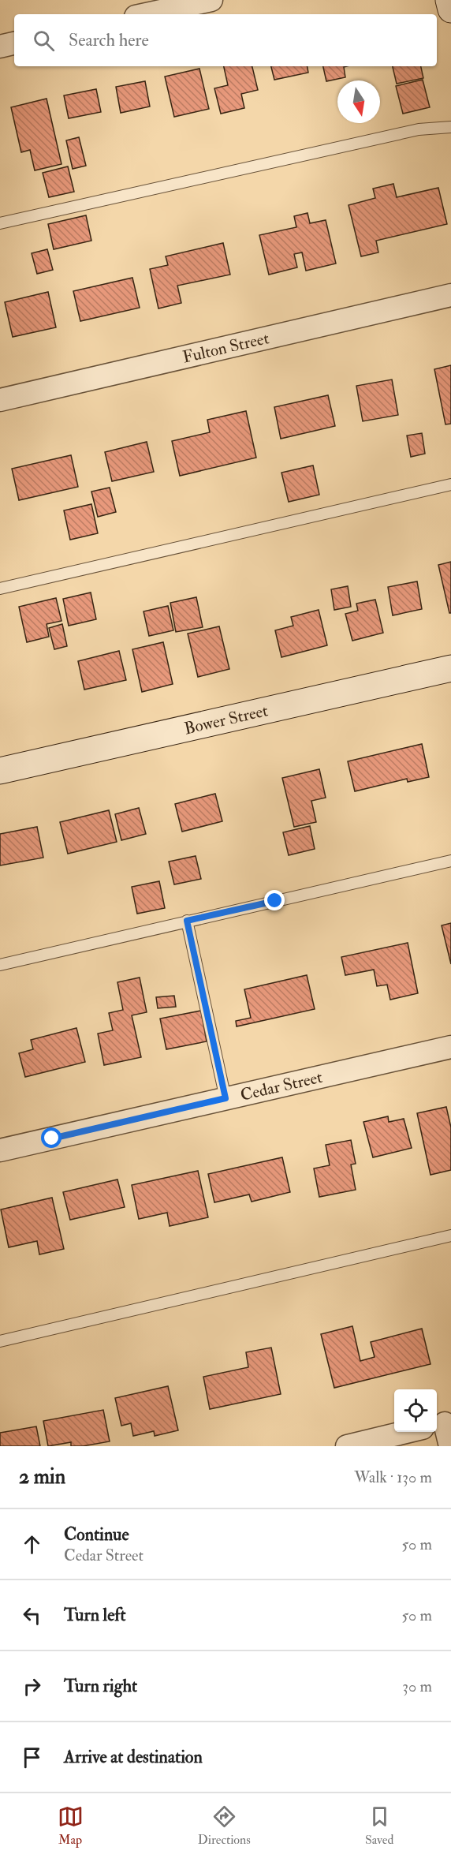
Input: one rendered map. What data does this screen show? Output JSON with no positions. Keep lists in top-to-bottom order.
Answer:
{
  "streets": {
    "street": ["Fulton Street", "Bower Street", "Cedar Street"]
  },
  "north": "bottom",
  "page": {
    "search": "Search here",
    "heading": ["2 min", "Walk · 130 m"],
    "list": [
      ["Continue", "Cedar Street", "50 m"],
      ["Turn left", "50 m"],
      ["Turn right", "30 m"],
      "Arrive at destination"
    ],
    "nav": ["Map", "Directions", "Saved"]
  }
}
